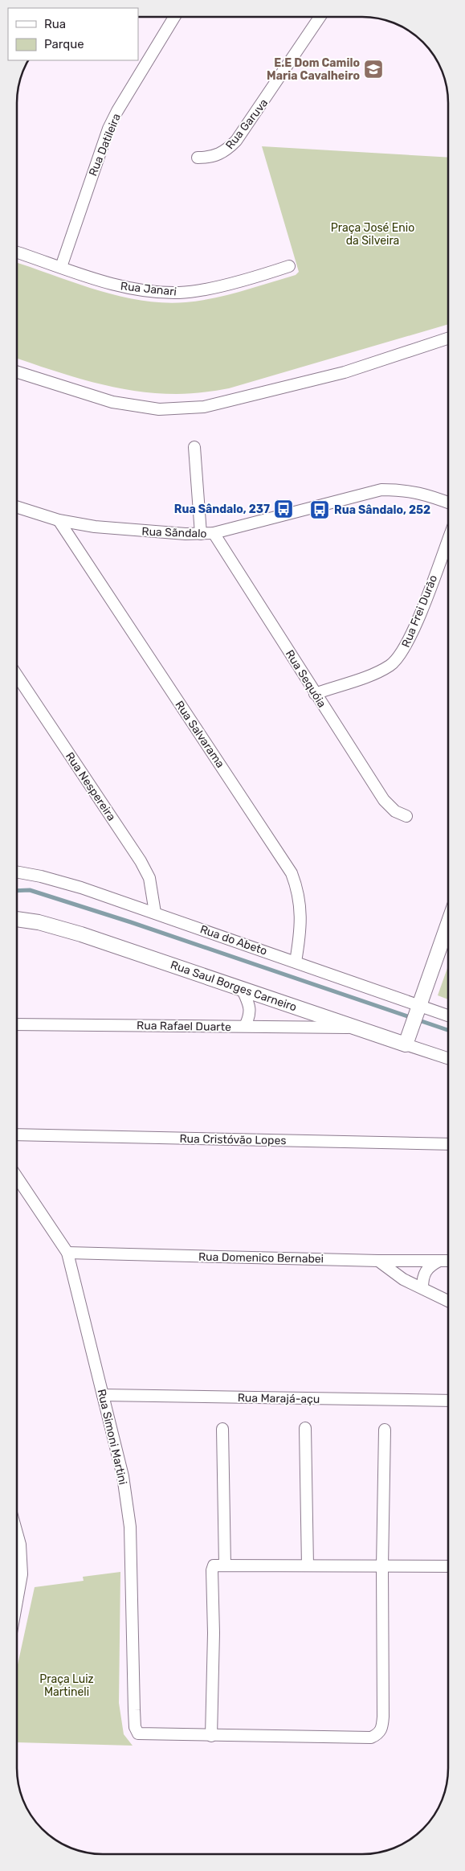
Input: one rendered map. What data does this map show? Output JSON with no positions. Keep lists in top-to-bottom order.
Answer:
{
  "streets": {
    "street": [
      "Rua Garuva",
      "Rua Datileira",
      "Rua Janari",
      "Rua Sãndalo",
      "Rua Frei Durão",
      "Rua Sequóia",
      "Rua Salvarama",
      "Rua Nespereira",
      "Rua do Abeto",
      "Rua Saul Borges Carneiro",
      "Rua Rafael Duarte",
      "Rua Cristóvão Lopes",
      "Rua Domenico Bernabei",
      "Rua Marajá-açu",
      "Rua Simoni Martini"
    ]
  },
  "crossings": [
    ["Rua Datileira", "Rua Janari"],
    ["Rua Sãndalo", "Rua Sequóia"],
    ["Rua Sãndalo", "Rua Salvarama"],
    ["Rua Frei Durão", "Rua Sequóia"],
    ["Rua Salvarama", "Rua do Abeto"],
    ["Rua Nespereira", "Rua do Abeto"],
    ["Rua Saul Borges Carneiro", "Rua Rafael Duarte"],
    ["Rua Domenico Bernabei", "Rua Simoni Martini"],
    ["Rua Marajá-açu", "Rua Simoni Martini"]
  ],
  "parks": ["Praça José Enio da Silveira", "Praça Luiz Martineli"],
  "places": {
    "school or university": ["E.E Dom Camilo Maria Cavalheiro"],
    "bus stop": ["Rua Sândalo, 237", "Rua Sândalo, 252"]
  },
  "legend": ["Rua", "Parque"]
}
